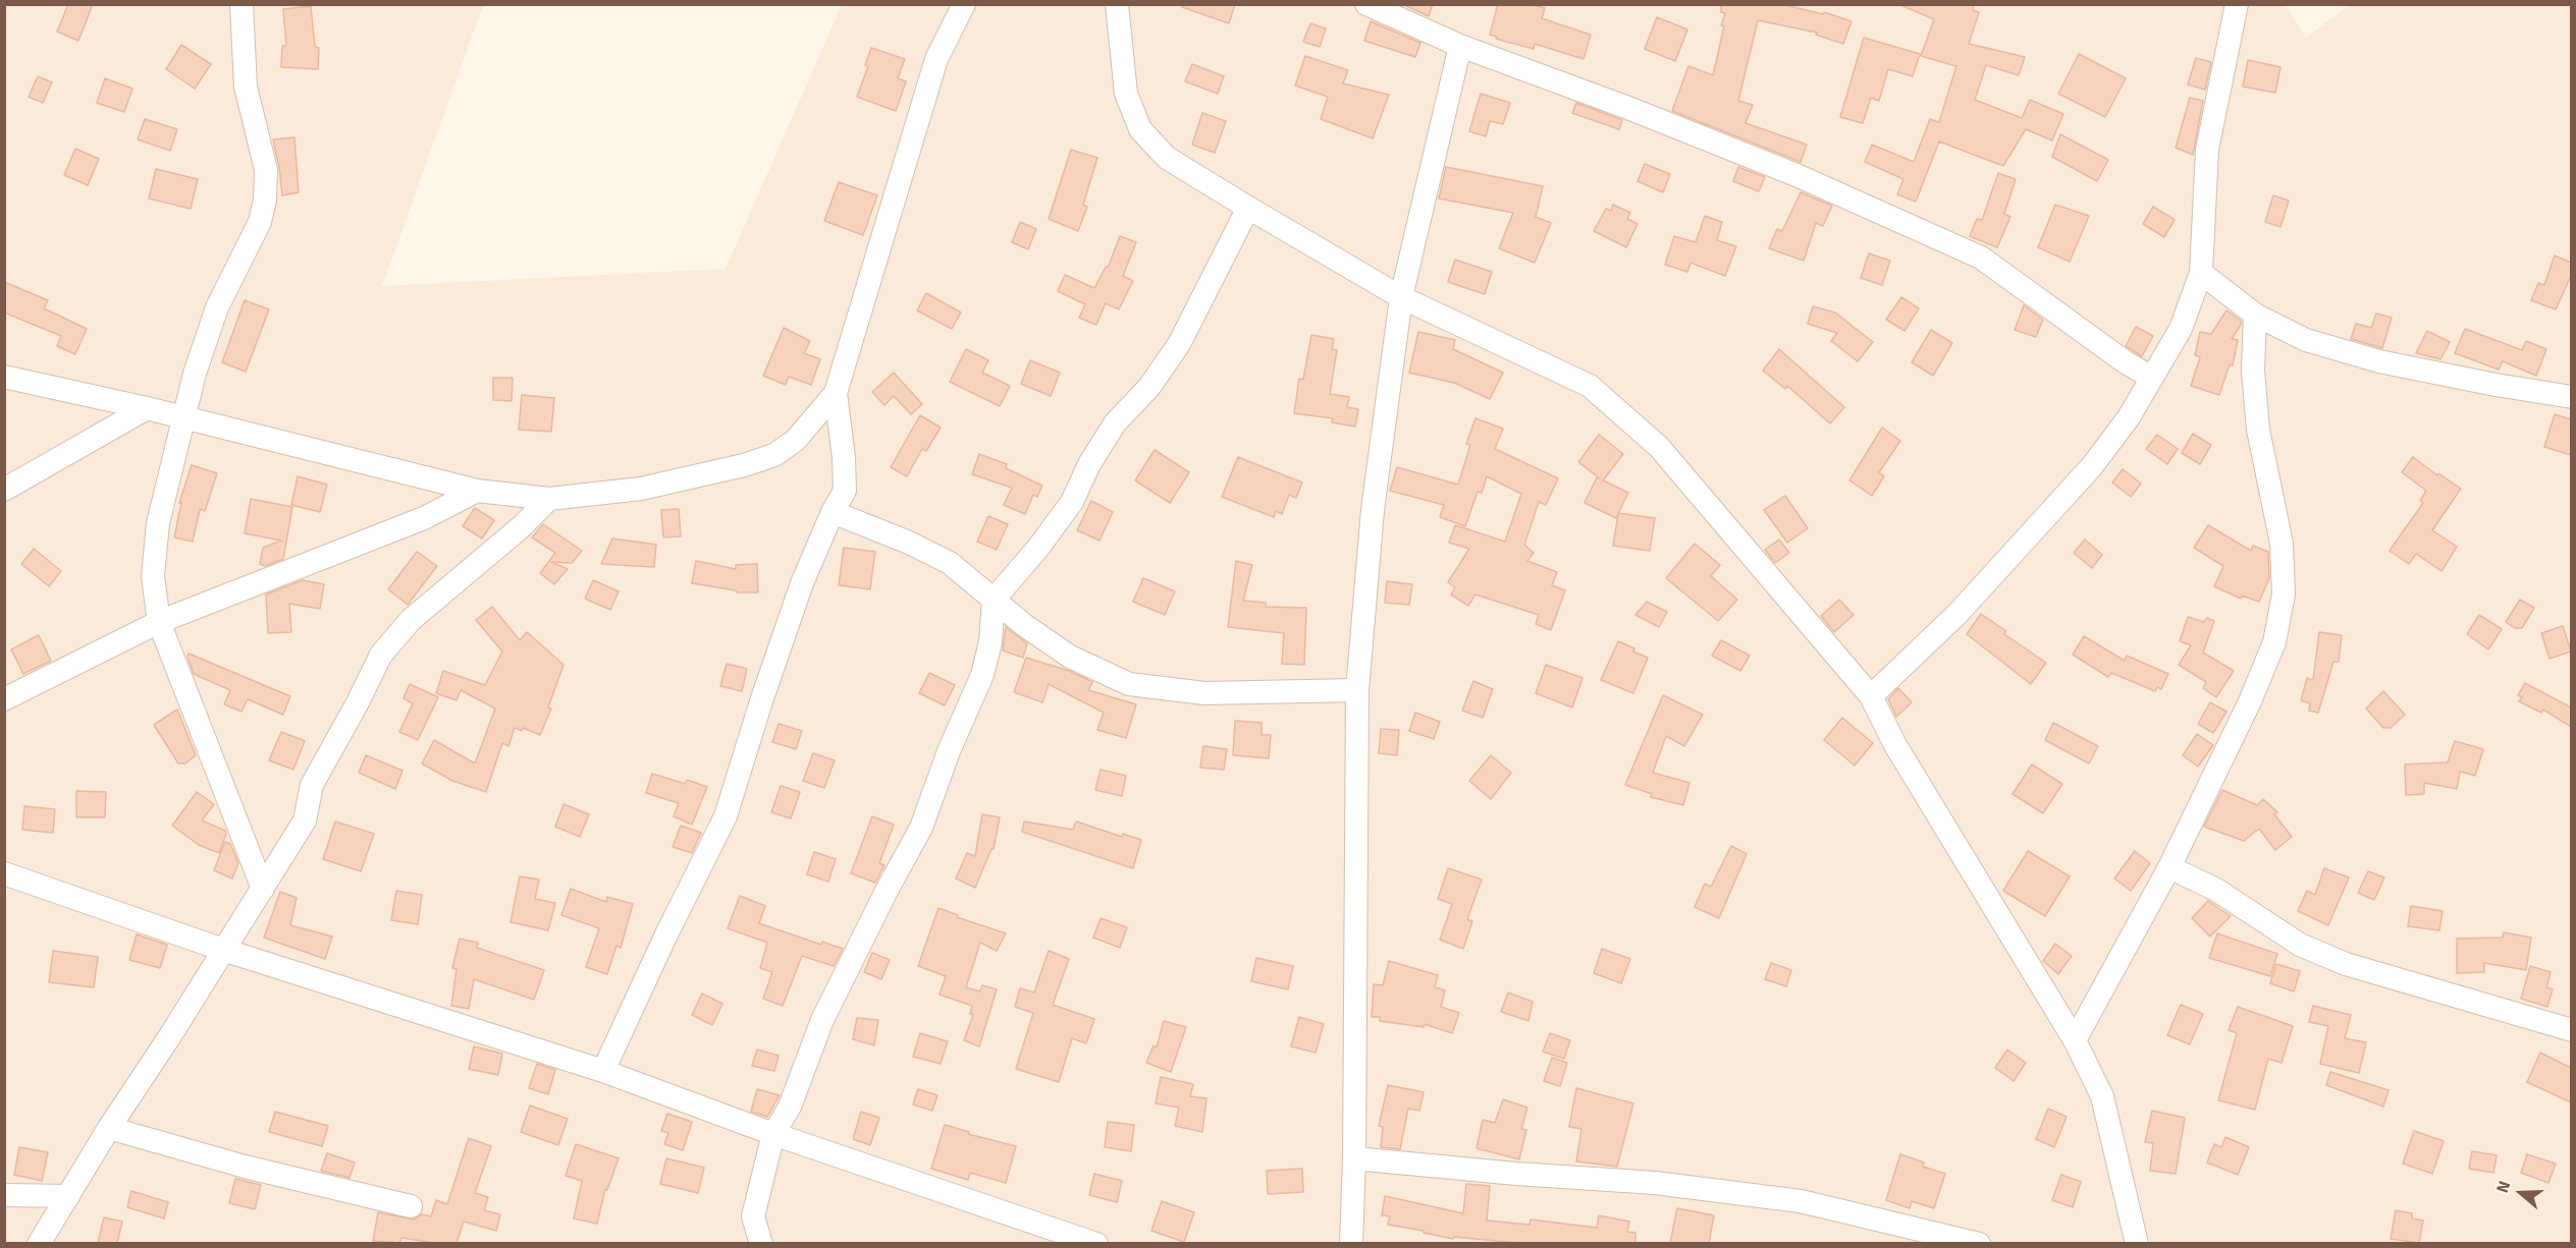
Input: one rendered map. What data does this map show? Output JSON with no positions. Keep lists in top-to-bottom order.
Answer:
{
  "north": "left"
}
